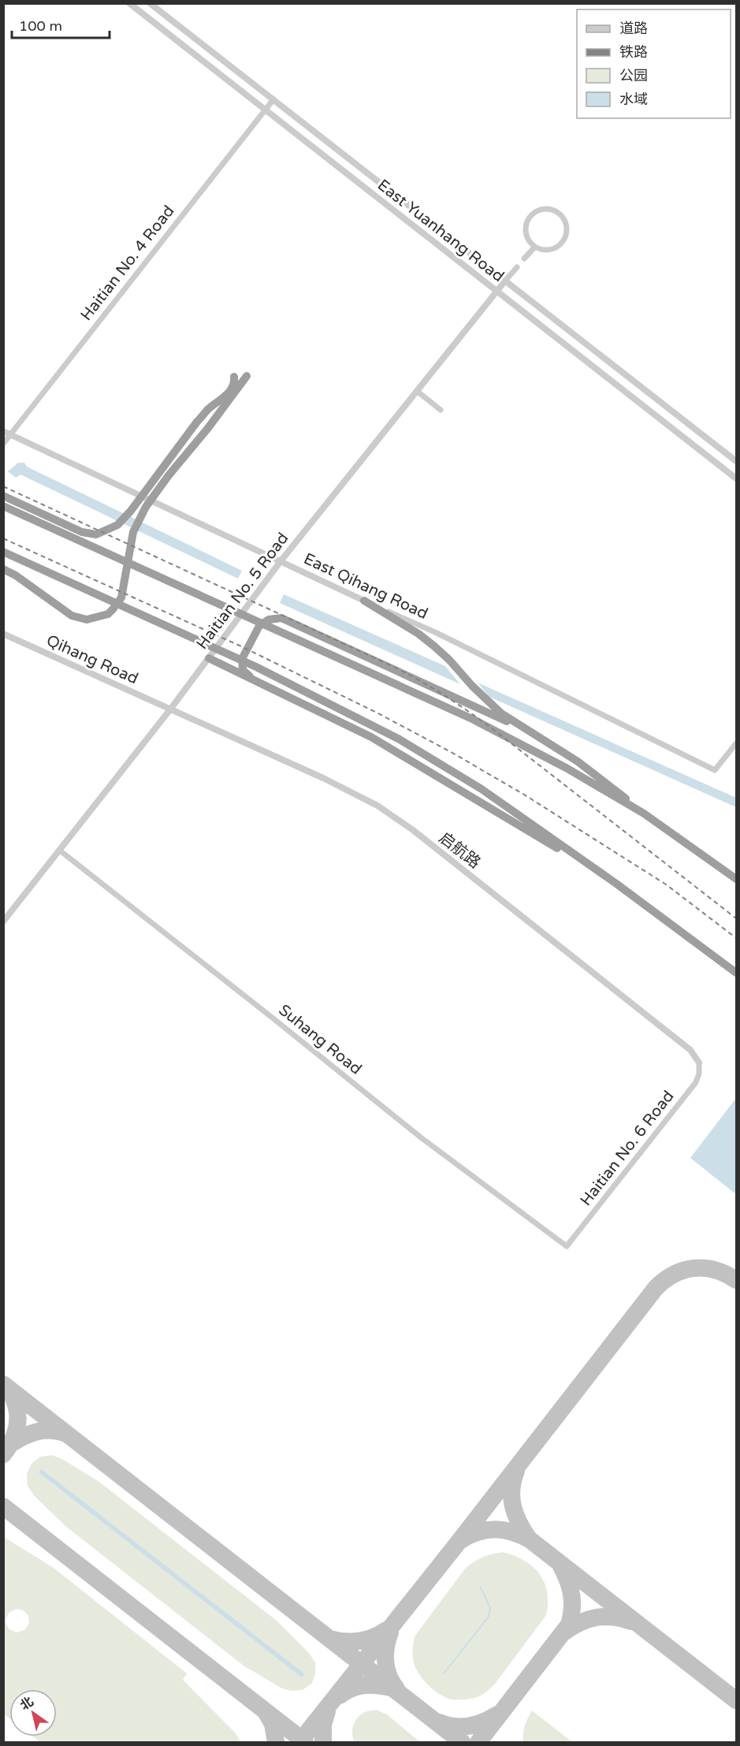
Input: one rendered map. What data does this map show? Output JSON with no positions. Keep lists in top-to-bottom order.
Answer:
{
  "streets": {
    "street": [
      "East Yuanhang Road",
      "Haitian No. 4 Road",
      "East Qihang Road",
      "Haitian No. 5 Road",
      "Qihang Road",
      "启航路",
      "Suhang Road",
      "Haitian No. 6 Road"
    ]
  },
  "crossings": [
    ["East Yuanhang Road", "Haitian No. 4 Road"],
    ["East Yuanhang Road", "Haitian No. 5 Road"],
    ["Haitian No. 4 Road", "East Qihang Road"],
    ["East Qihang Road", "Haitian No. 5 Road"],
    ["Haitian No. 5 Road", "Qihang Road"],
    ["Haitian No. 5 Road", "启航路"],
    ["Haitian No. 5 Road", "Suhang Road"],
    ["Qihang Road", "启航路"],
    ["启航路", "Haitian No. 6 Road"],
    ["Suhang Road", "Haitian No. 6 Road"]
  ],
  "legend": [
    "道路",
    "铁路",
    "公园",
    "水域"
  ],
  "scale_bar": "100 m",
  "north": "top left"
}
